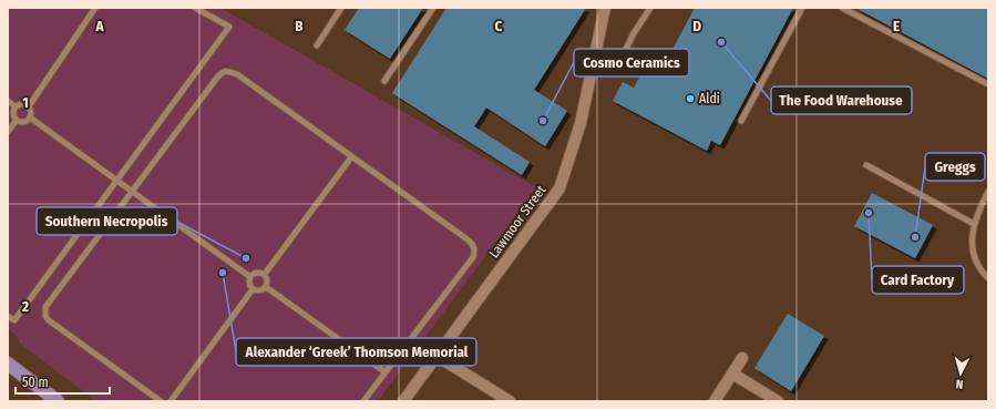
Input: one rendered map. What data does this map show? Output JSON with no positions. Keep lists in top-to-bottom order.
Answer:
{
  "streets": {
    "street": ["Lawmoor Street"]
  },
  "places": [
    "The Food Warehouse",
    "Aldi",
    "Cosmo Ceramics",
    "Card Factory",
    "Greggs",
    "Southern Necropolis",
    "Alexander ‘Greek’ Thomson Memorial"
  ],
  "scale_bar": "50 m",
  "north": "bottom",
  "grid": {
    "columns": [
      "A",
      "B",
      "C",
      "D",
      "E"
    ],
    "rows": ["1", "2"]
  }
}
